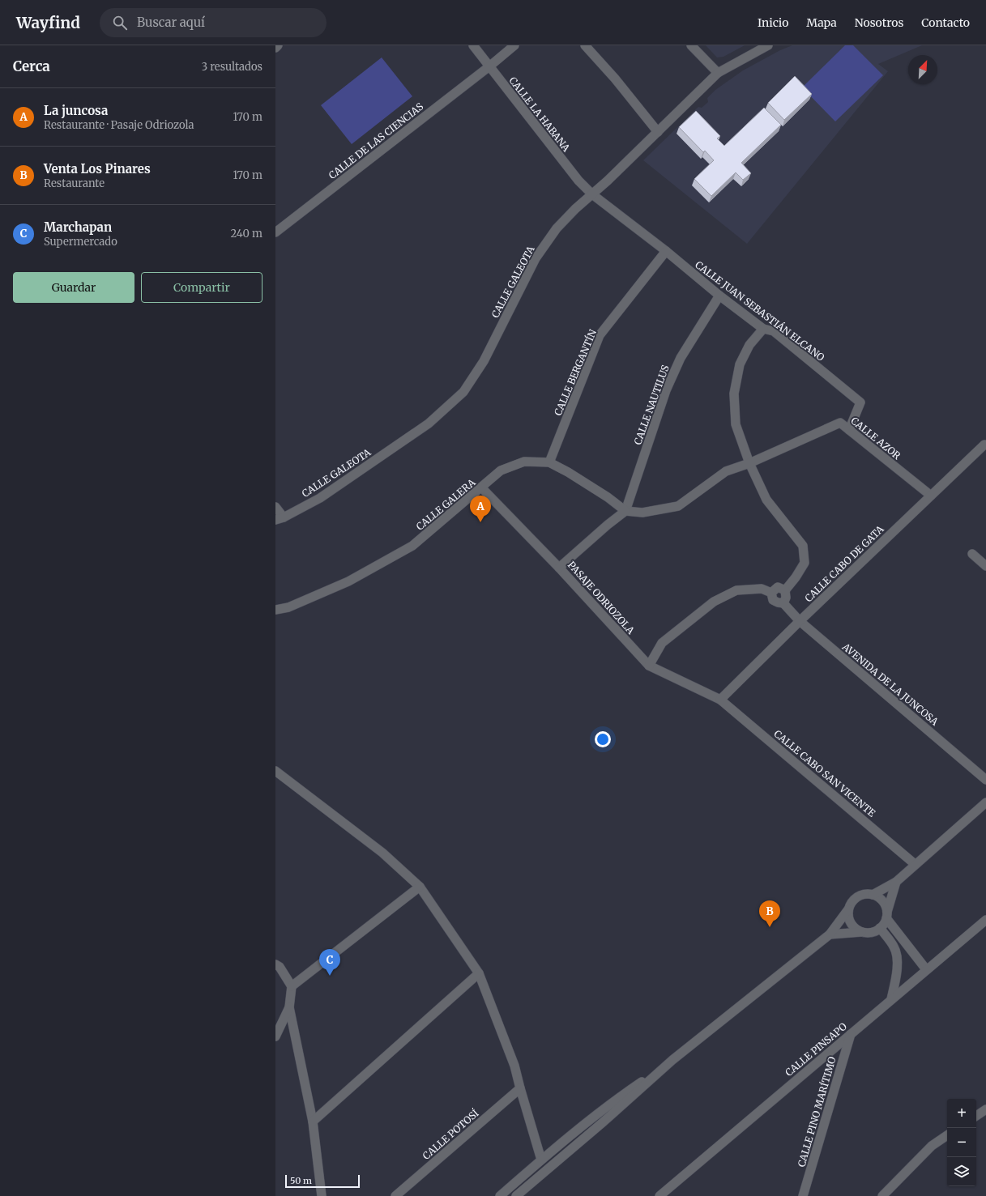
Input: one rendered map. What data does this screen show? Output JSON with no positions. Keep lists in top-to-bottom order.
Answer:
{
  "streets": {
    "street": [
      "CALLE LA HABANA",
      "CALLE DE LAS CIENCIAS",
      "CALLE GALEOTA",
      "CALLE JUAN SEBASTIÁN ELCANO",
      "CALLE BERGANTÍN",
      "CALLE NAUTILUS",
      "CALLE AZOR",
      "CALLE GALERA",
      "CALLE CABO DE GATA",
      "PASAJE ODRIOZOLA",
      "AVENIDA DE LA JUNCOSA",
      "CALLE CABO SAN VICENTE",
      "CALLE PINSAPO",
      "CALLE PINO MARÍTIMO",
      "CALLE POTOSÍ"
    ]
  },
  "crossings": [
    ["CALLE LA HABANA", "CALLE DE LAS CIENCIAS"],
    ["CALLE LA HABANA", "CALLE GALEOTA"],
    ["CALLE LA HABANA", "CALLE JUAN SEBASTIÁN ELCANO"],
    ["CALLE GALEOTA", "CALLE JUAN SEBASTIÁN ELCANO"],
    ["CALLE JUAN SEBASTIÁN ELCANO", "CALLE BERGANTÍN"],
    ["CALLE JUAN SEBASTIÁN ELCANO", "CALLE NAUTILUS"],
    ["CALLE JUAN SEBASTIÁN ELCANO", "CALLE AZOR"],
    ["CALLE BERGANTÍN", "CALLE GALERA"],
    ["CALLE NAUTILUS", "CALLE GALERA"],
    ["CALLE AZOR", "CALLE CABO DE GATA"],
    ["CALLE GALERA", "PASAJE ODRIOZOLA"],
    ["CALLE CABO DE GATA", "PASAJE ODRIOZOLA"],
    ["CALLE CABO DE GATA", "AVENIDA DE LA JUNCOSA"],
    ["CALLE CABO DE GATA", "CALLE CABO SAN VICENTE"],
    ["PASAJE ODRIOZOLA", "CALLE CABO SAN VICENTE"],
    ["CALLE PINSAPO", "CALLE PINO MARÍTIMO"]
  ],
  "scale_bar": "50 m",
  "north": "top right",
  "page": {
    "header": "Wayfind",
    "search": "Buscar aquí",
    "nav": [
      "Inicio",
      "Mapa",
      "Nosotros",
      "Contacto"
    ],
    "heading": ["Cerca", "3 resultados"],
    "list": [
      {
        "mark": "A",
        "name": "La juncosa",
        "note": "Restaurante · Pasaje Odriozola",
        "value": "170 m"
      },
      {
        "mark": "B",
        "name": "Venta Los Pinares",
        "note": "Restaurante",
        "value": "170 m"
      },
      {
        "mark": "C",
        "name": "Marchapan",
        "note": "Supermercado",
        "value": "240 m"
      }
    ],
    "buttons": ["Guardar", "Compartir"],
    "pins": ["A", "B", "C"],
    "map_buttons": ["+", "−"],
    "scale": "50 m"
  }
}
